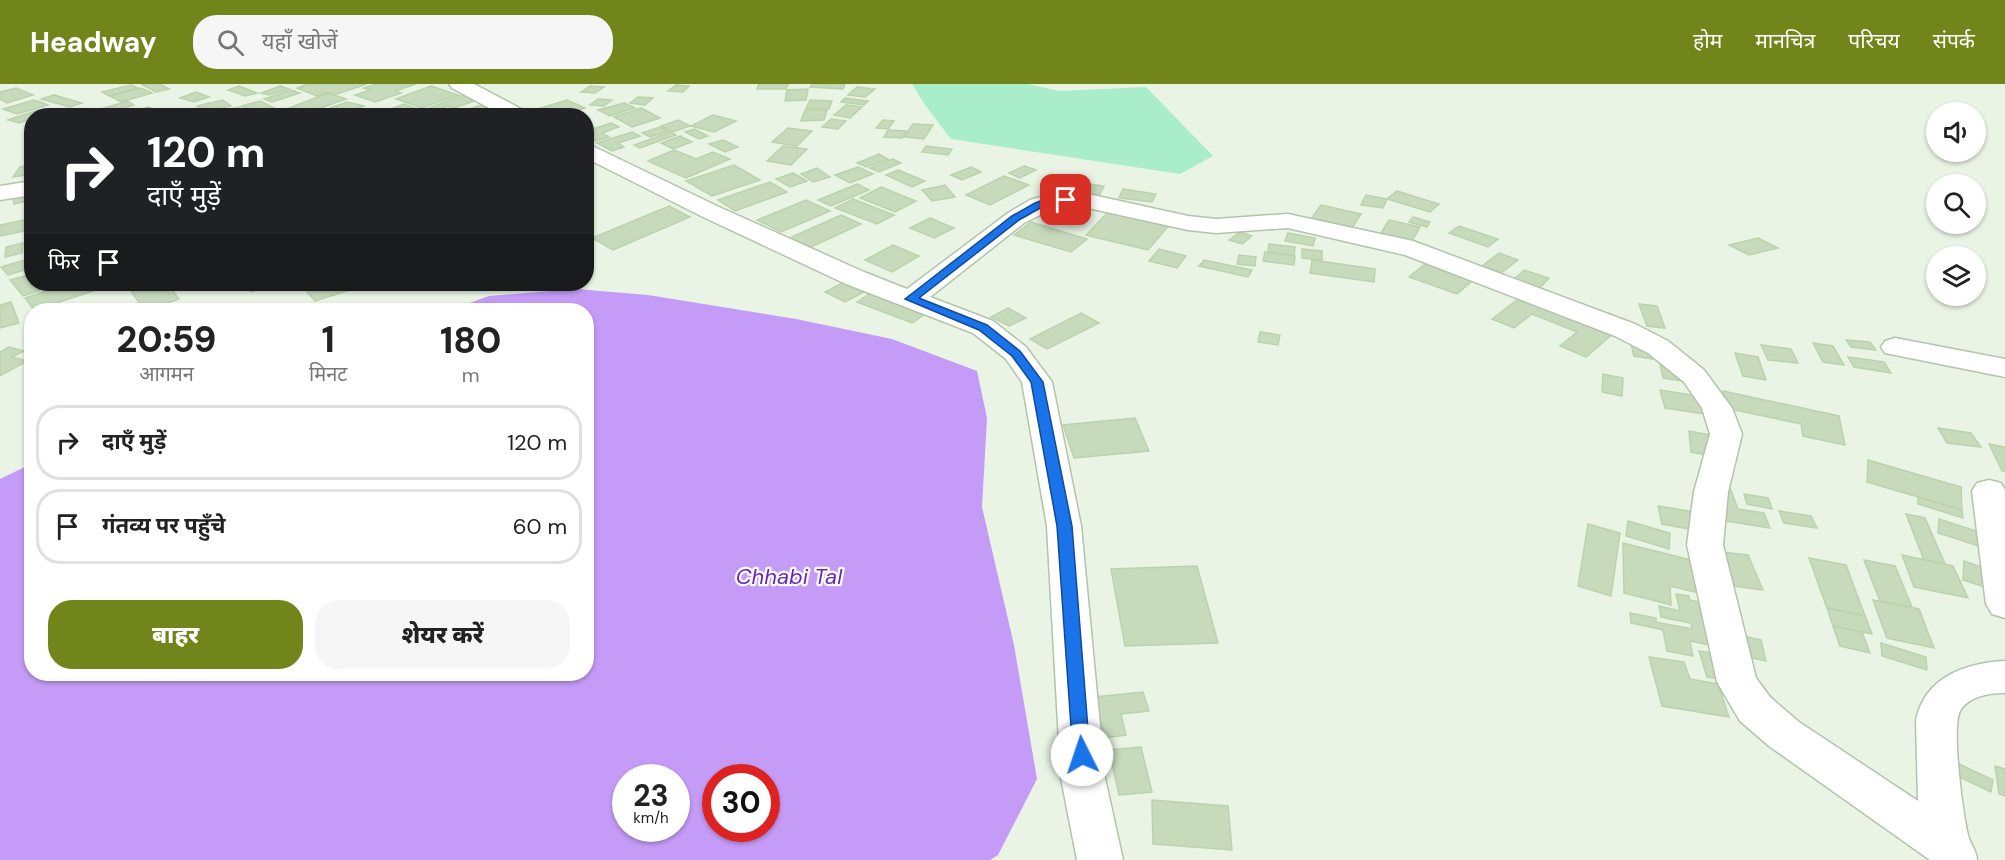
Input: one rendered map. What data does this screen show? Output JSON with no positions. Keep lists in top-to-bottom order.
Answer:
{
  "water": ["Chhabi Tal"],
  "page": {
    "header": "Headway",
    "search": "यहाँ खोजें",
    "nav": [
      "होम",
      "मानचित्र",
      "परिचय",
      "संपर्क"
    ],
    "turn": ["120 m", "दाएँ मुड़ें"],
    "then": "फिर",
    "eta": [
      "20:59",
      "आगमन",
      "1",
      "मिनट",
      "180",
      "m"
    ],
    "list": [
      {
        "name": "दाएँ मुड़ें",
        "value": "120 m"
      },
      {
        "name": "गंतव्य पर पहुँचे",
        "value": "60 m"
      }
    ],
    "buttons": ["बाहर", "शेयर करें"],
    "speed": "23 km/h",
    "limit": "30"
  }
}
